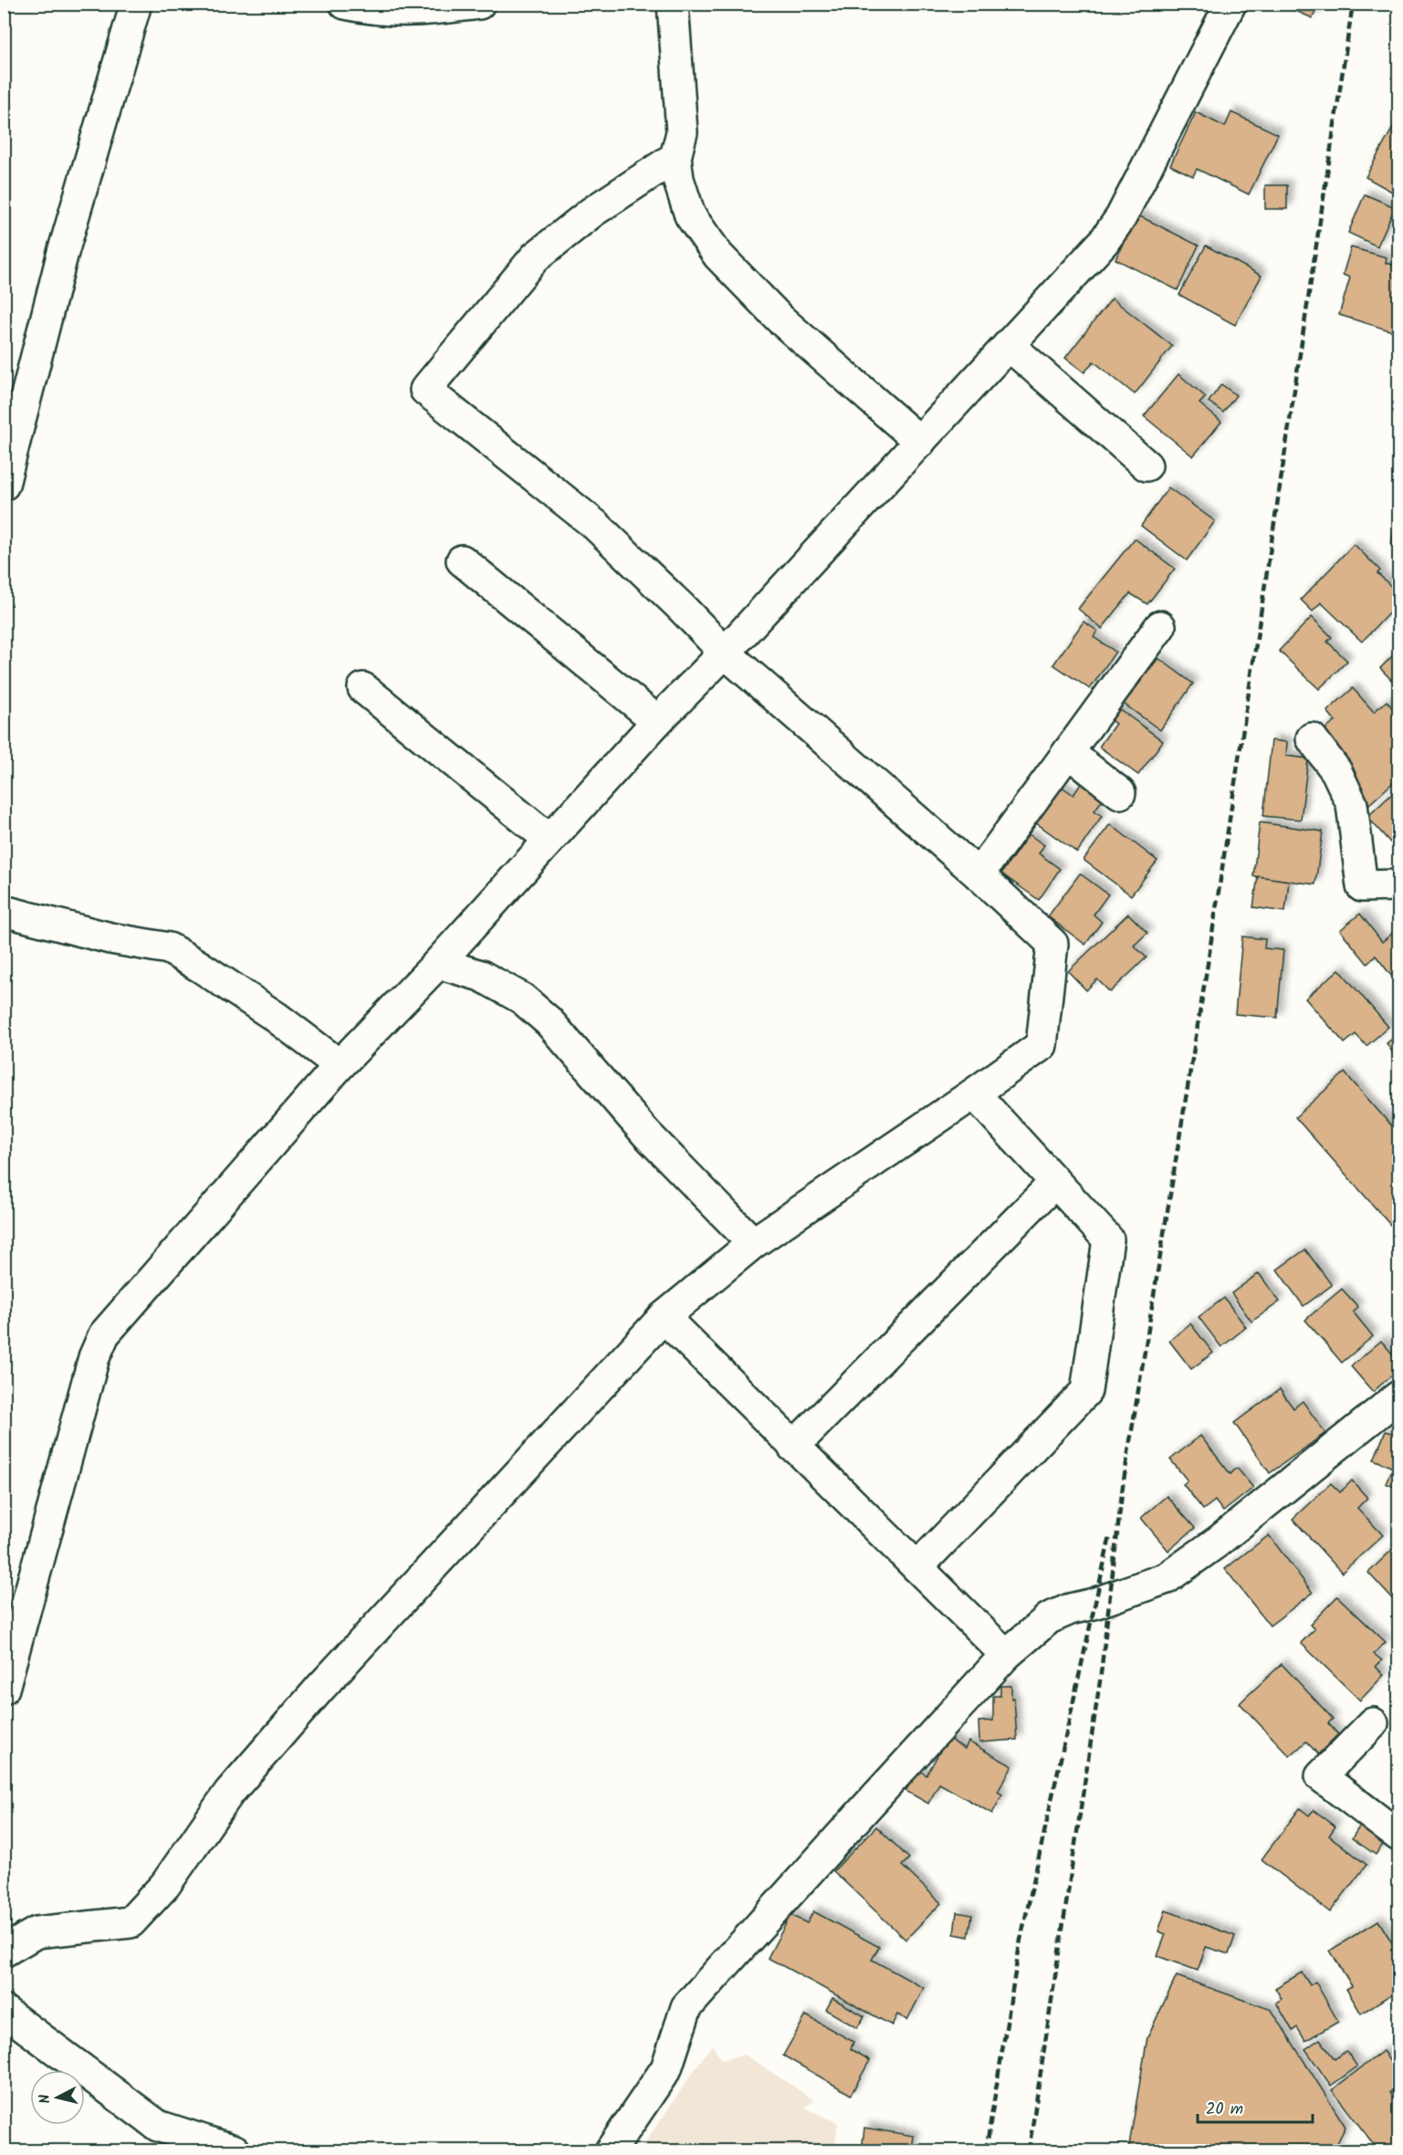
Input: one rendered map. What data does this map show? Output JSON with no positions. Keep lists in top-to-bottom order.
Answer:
{
  "scale_bar": "20 m",
  "north": "left"
}
